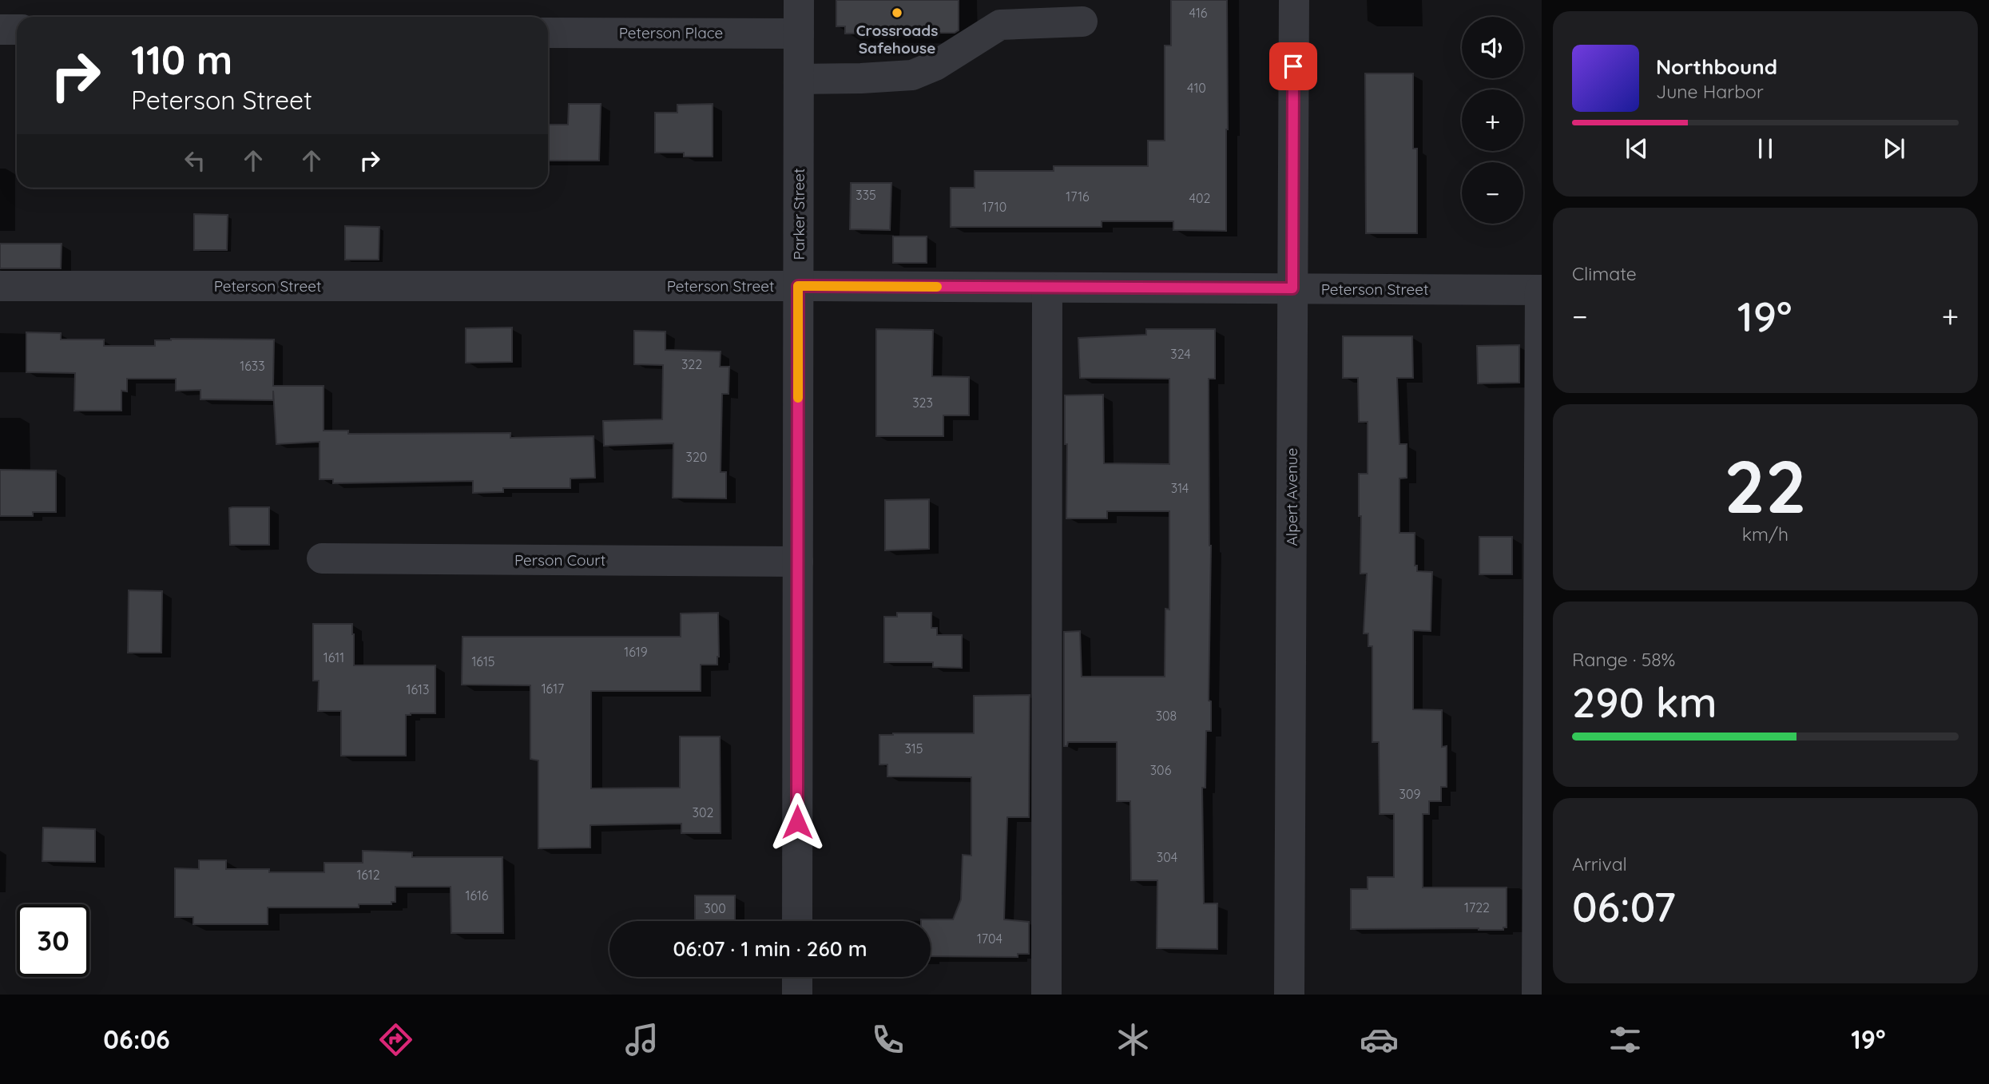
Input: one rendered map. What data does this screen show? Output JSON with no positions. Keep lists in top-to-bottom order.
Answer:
{
  "streets": {
    "street": [
      "Peterson Place",
      "Parker Street",
      "Peterson Street",
      "Alpert Avenue",
      "Person Court"
    ]
  },
  "crossings": [
    ["Peterson Place", "Parker Street"],
    ["Parker Street", "Peterson Street"],
    ["Parker Street", "Person Court"],
    ["Peterson Street", "Alpert Avenue"]
  ],
  "places": ["Crossroads Safehouse"],
  "house_numbers": [
    "416",
    "410",
    "335",
    "1716",
    "402",
    "1710",
    "324",
    "322",
    "1633",
    "323",
    "320",
    "314",
    "1619",
    "1611",
    "1615",
    "1617",
    "1613",
    "308",
    "315",
    "306",
    "309",
    "302",
    "304",
    "1612",
    "1616",
    "1722",
    "300",
    "1704"
  ],
  "page": {
    "map_buttons": ["+", "−"],
    "turn": ["110 m", "Peterson Street"],
    "song": ["Northbound", "June Harbor"],
    "tile": [
      "Climate",
      ["22", "km/h"],
      ["Range · 58%", "290 km"],
      ["Arrival", "06:07"]
    ],
    "heat": ["−", "19°", "+"],
    "limit": "30",
    "trip": "06:07 · 1 min · 260 m",
    "tabs": ["06:06", "19°"]
  }
}
